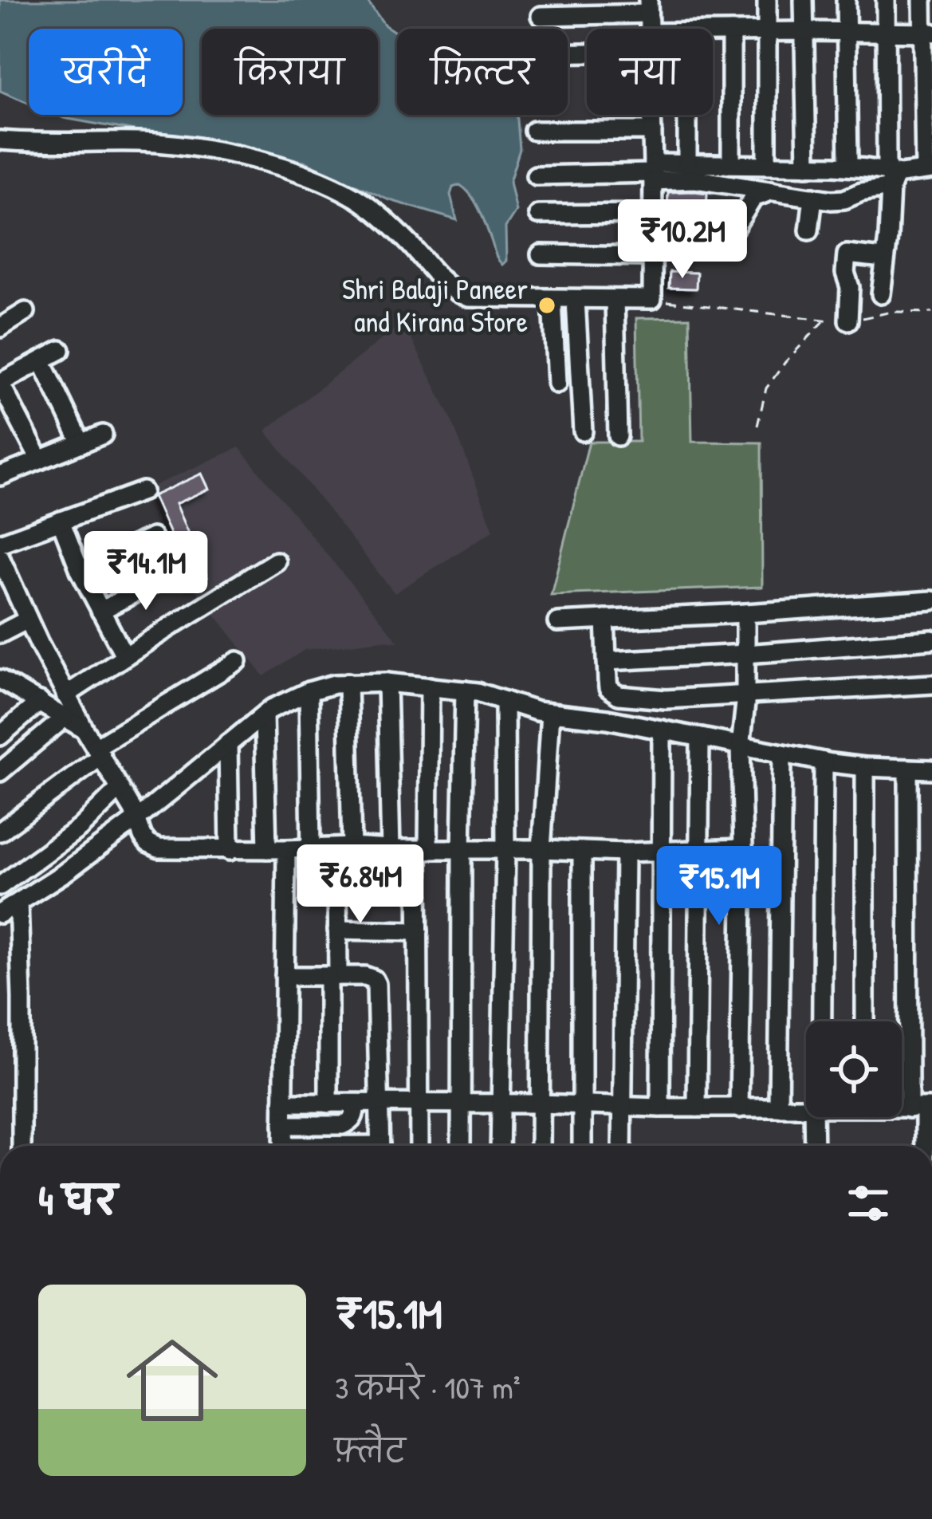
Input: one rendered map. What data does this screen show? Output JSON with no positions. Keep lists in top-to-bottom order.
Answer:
{
  "places": ["Shri Balaji Paneer and Kirana Store"],
  "page": {
    "chip": [
      "खरीदें",
      "किराया",
      "फ़िल्टर",
      "नया"
    ],
    "price": [
      "₹10.2M",
      "₹14.1M",
      "₹6.84M",
      "₹15.1M"
    ],
    "heading": "4 घर",
    "list": [
      {
        "name": "₹15.1M",
        "note": "3 कमरे · 107 m² · फ़्लैट"
      }
    ]
  }
}
